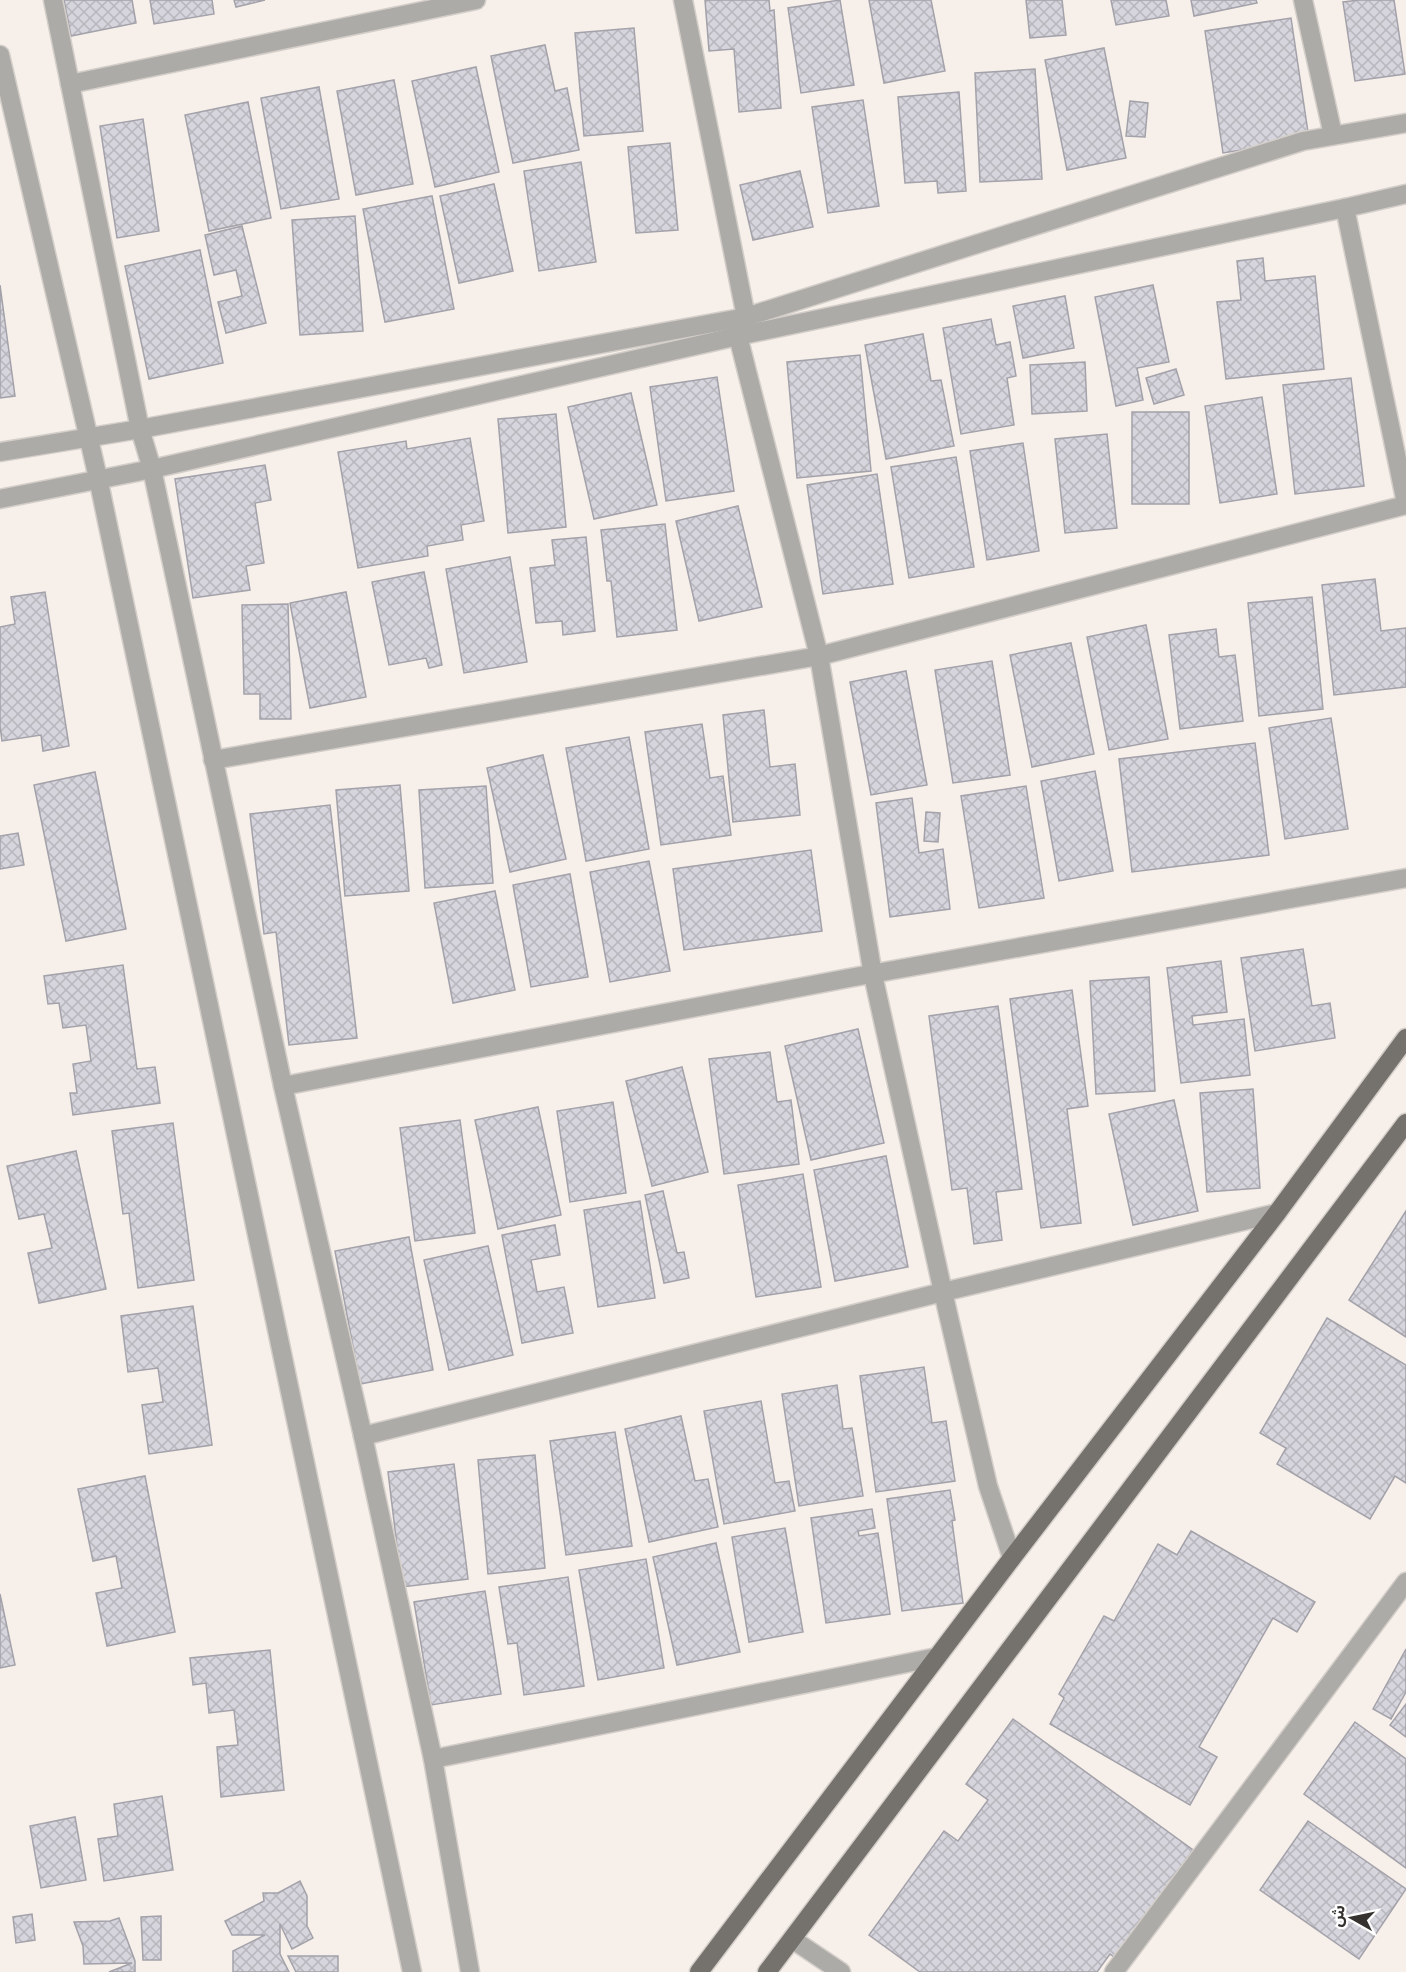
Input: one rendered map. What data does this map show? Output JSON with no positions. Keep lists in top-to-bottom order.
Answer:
{
  "north": "left"
}
